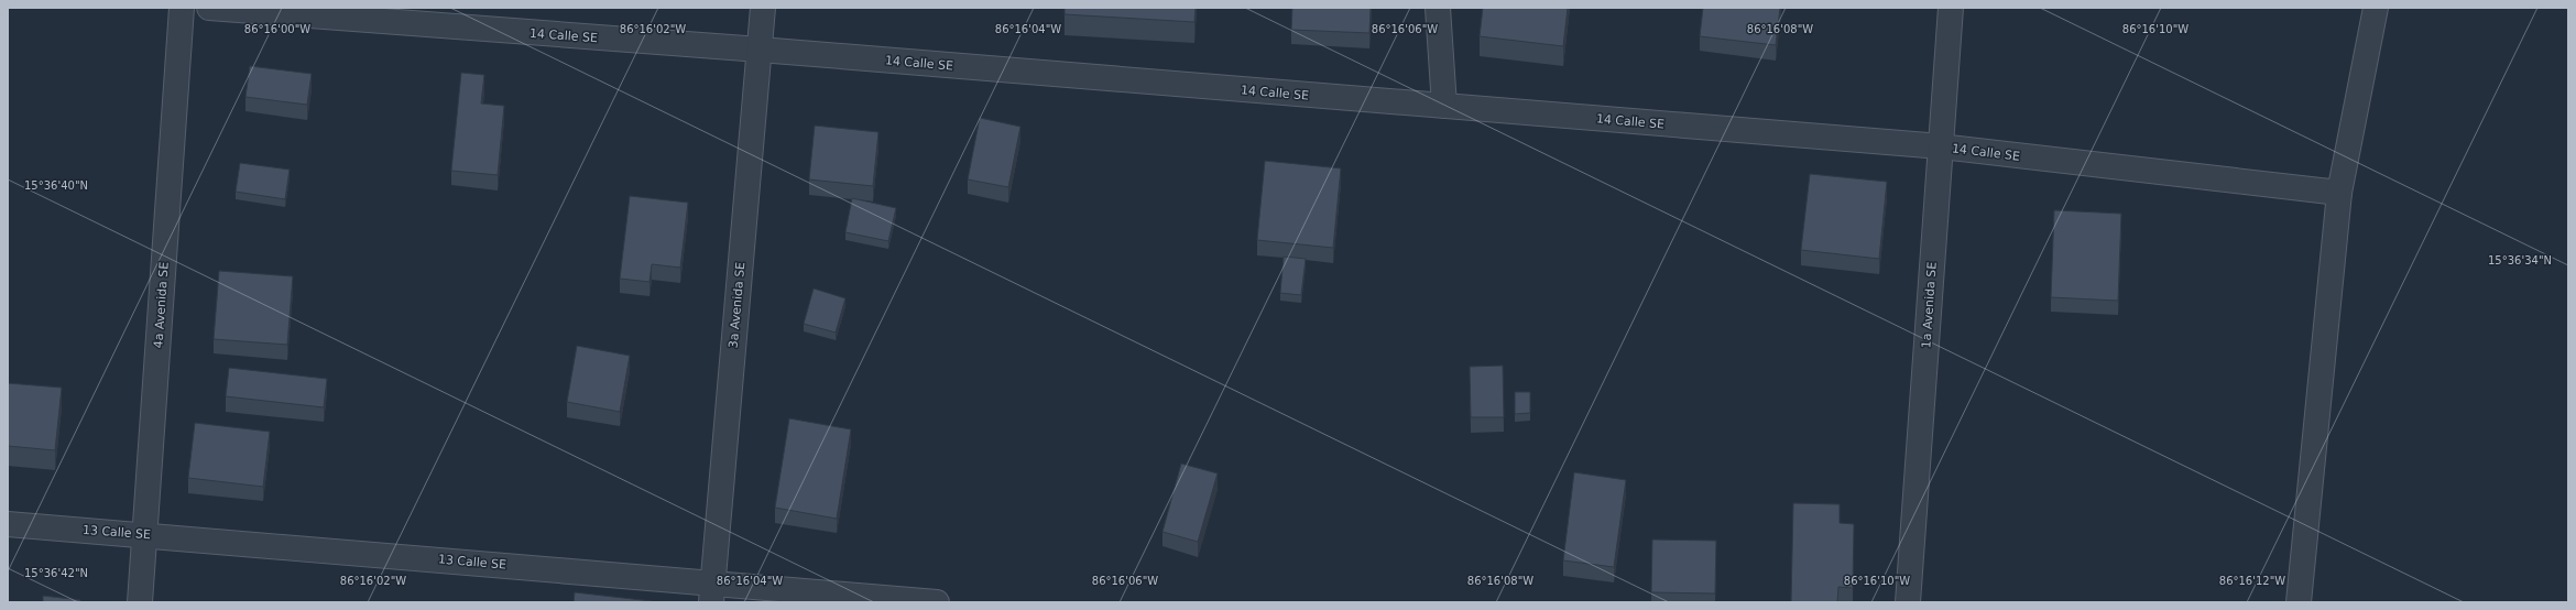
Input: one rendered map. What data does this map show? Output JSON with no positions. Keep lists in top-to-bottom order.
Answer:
{
  "streets": {
    "street": [
      "14 Calle SE",
      "4a Avenida SE",
      "3a Avenida SE",
      "1a Avenida SE",
      "13 Calle SE"
    ]
  },
  "crossings": [
    ["14 Calle SE", "3a Avenida SE"],
    ["14 Calle SE", "1a Avenida SE"],
    ["4a Avenida SE", "13 Calle SE"],
    ["3a Avenida SE", "13 Calle SE"]
  ],
  "coordinates": [
    "86°16'00\"W",
    "86°16'02\"W",
    "86°16'04\"W",
    "86°16'06\"W",
    "86°16'08\"W",
    "86°16'10\"W",
    "15°36'40\"N",
    "15°36'34\"N",
    "15°36'42\"N",
    "86°16'12\"W"
  ]
}
